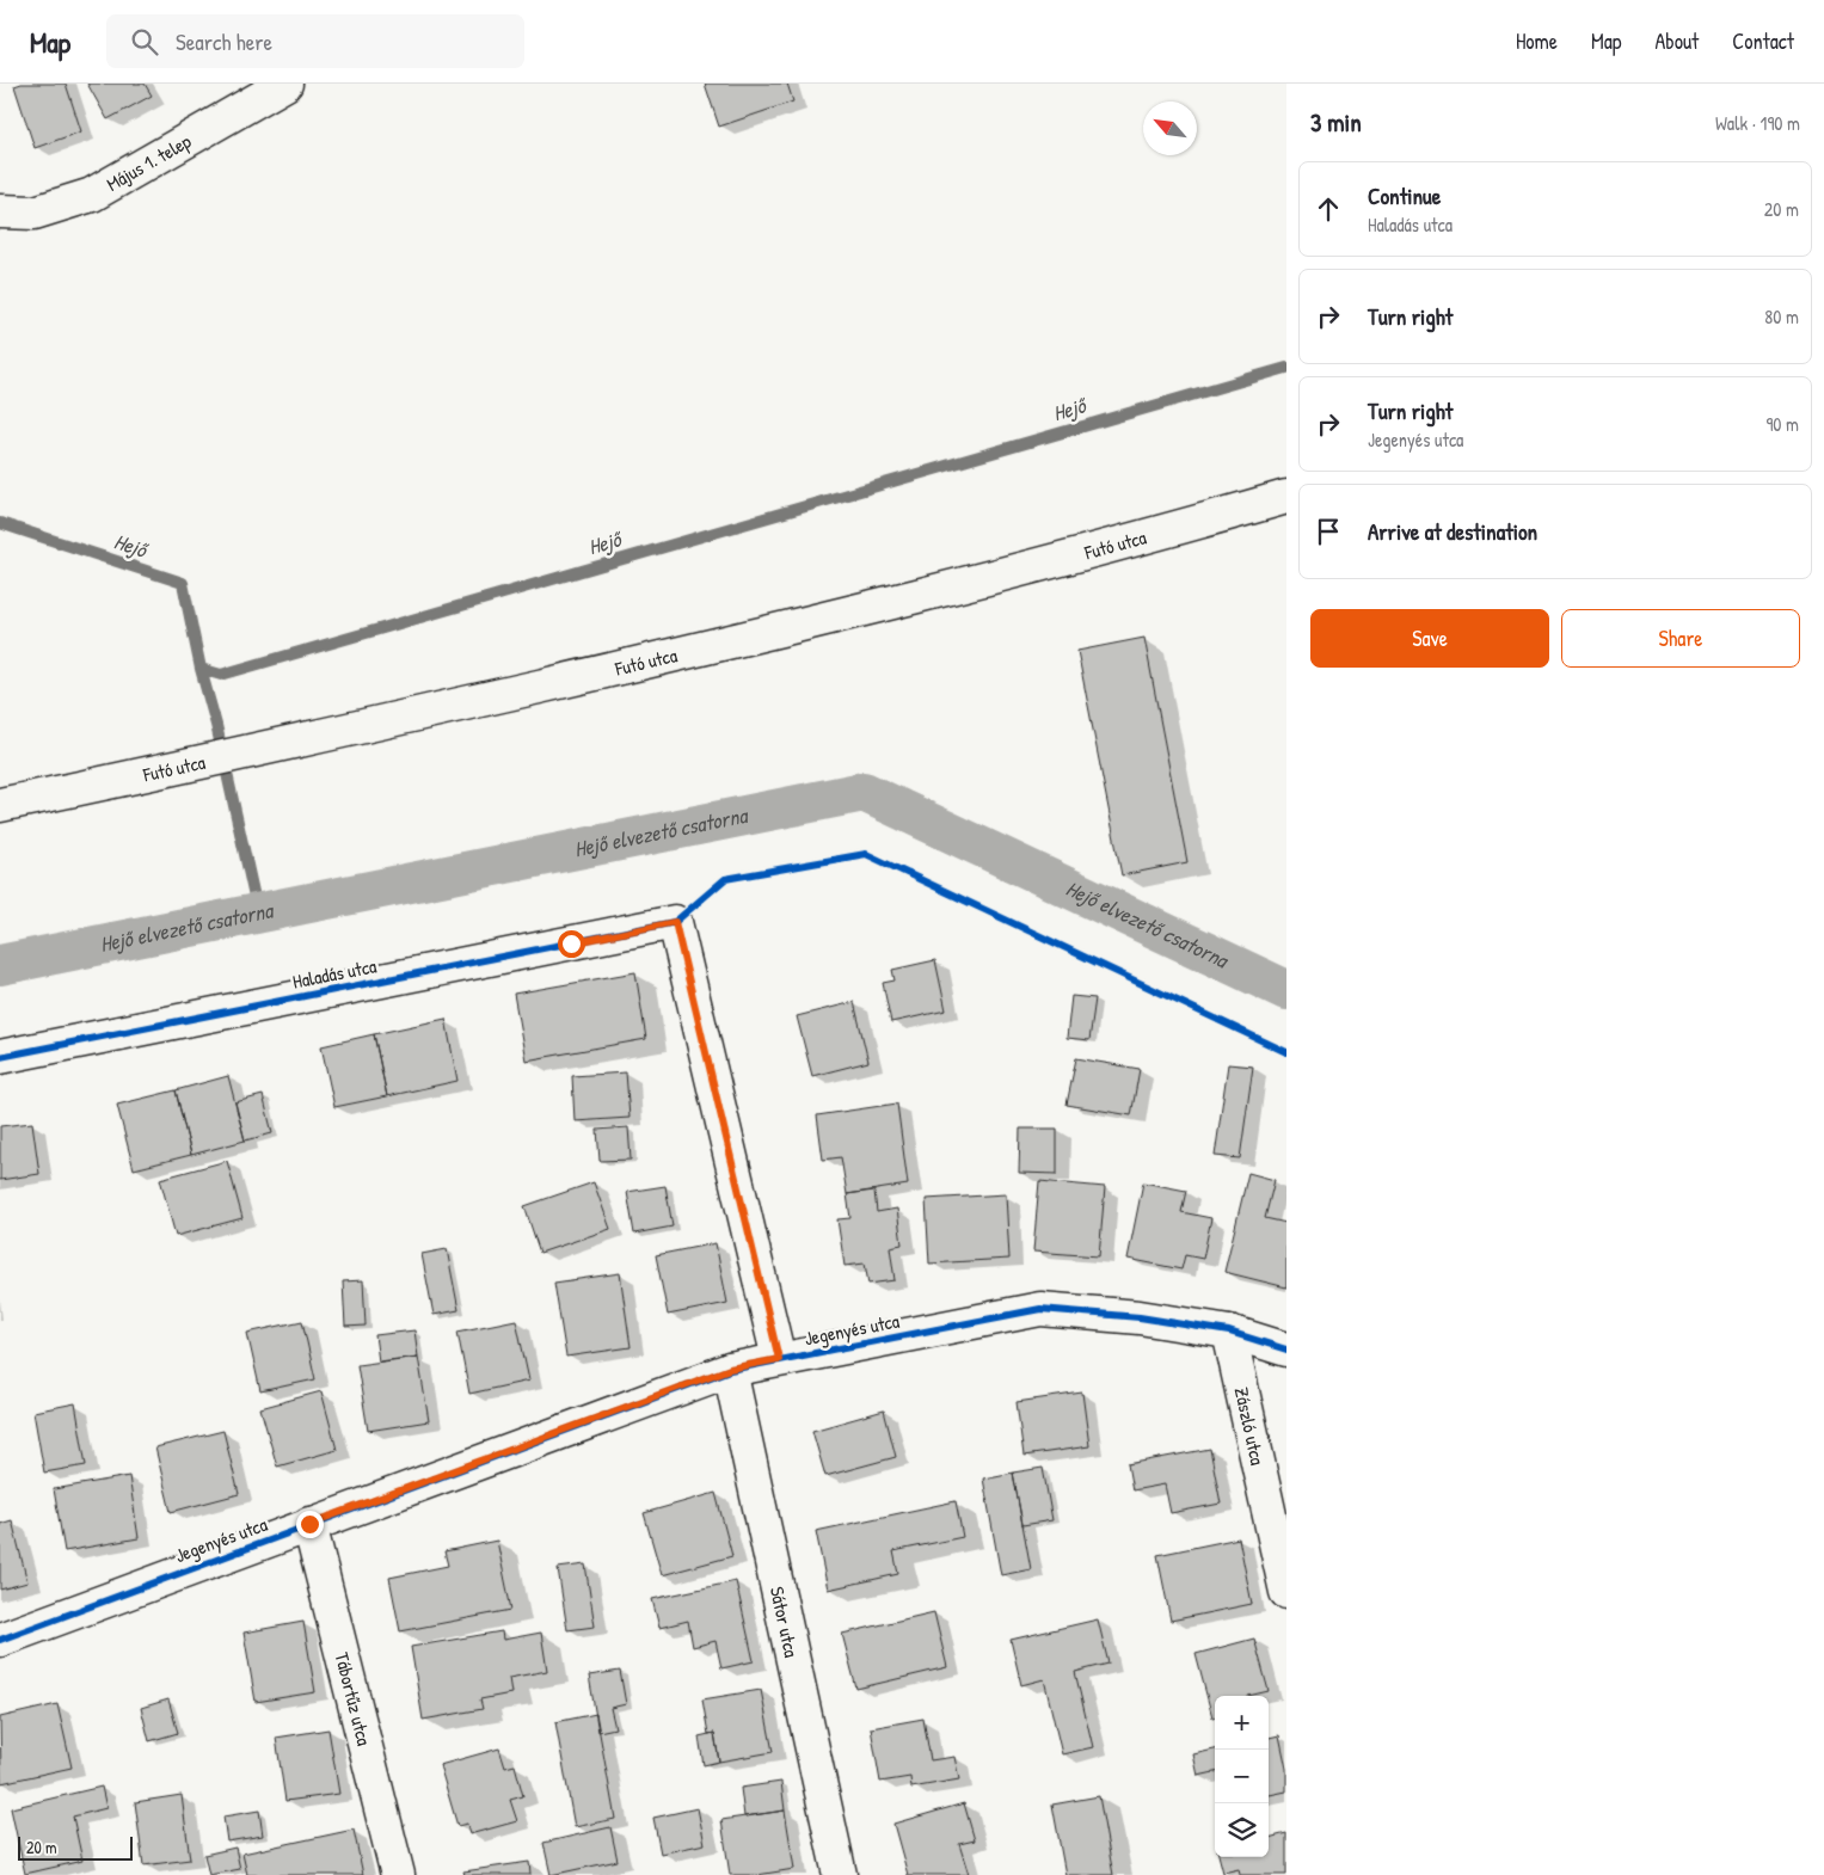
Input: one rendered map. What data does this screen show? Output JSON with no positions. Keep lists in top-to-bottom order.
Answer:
{
  "streets": {
    "street": [
      "Május 1. telep",
      "Futó utca",
      "Haladás utca",
      "Jegenyés utca",
      "Zászló utca",
      "Sátor utca",
      "Tábortűz utca"
    ]
  },
  "crossings": [
    ["Haladás utca", "Jegenyés utca"],
    ["Jegenyés utca", "Zászló utca"],
    ["Jegenyés utca", "Sátor utca"],
    ["Jegenyés utca", "Tábortűz utca"]
  ],
  "water": ["Hejő", "Hejő elvezető csatorna"],
  "scale_bar": "20 m",
  "north": "top left",
  "page": {
    "header": "Map",
    "search": "Search here",
    "nav": [
      "Home",
      "Map",
      "About",
      "Contact"
    ],
    "heading": ["3 min", "Walk · 190 m"],
    "list": [
      ["Continue", "Haladás utca", "20 m"],
      ["Turn right", "80 m"],
      ["Turn right", "Jegenyés utca", "90 m"],
      "Arrive at destination"
    ],
    "buttons": ["Save", "Share"],
    "map_buttons": ["+", "−"],
    "scale": "20 m"
  }
}
